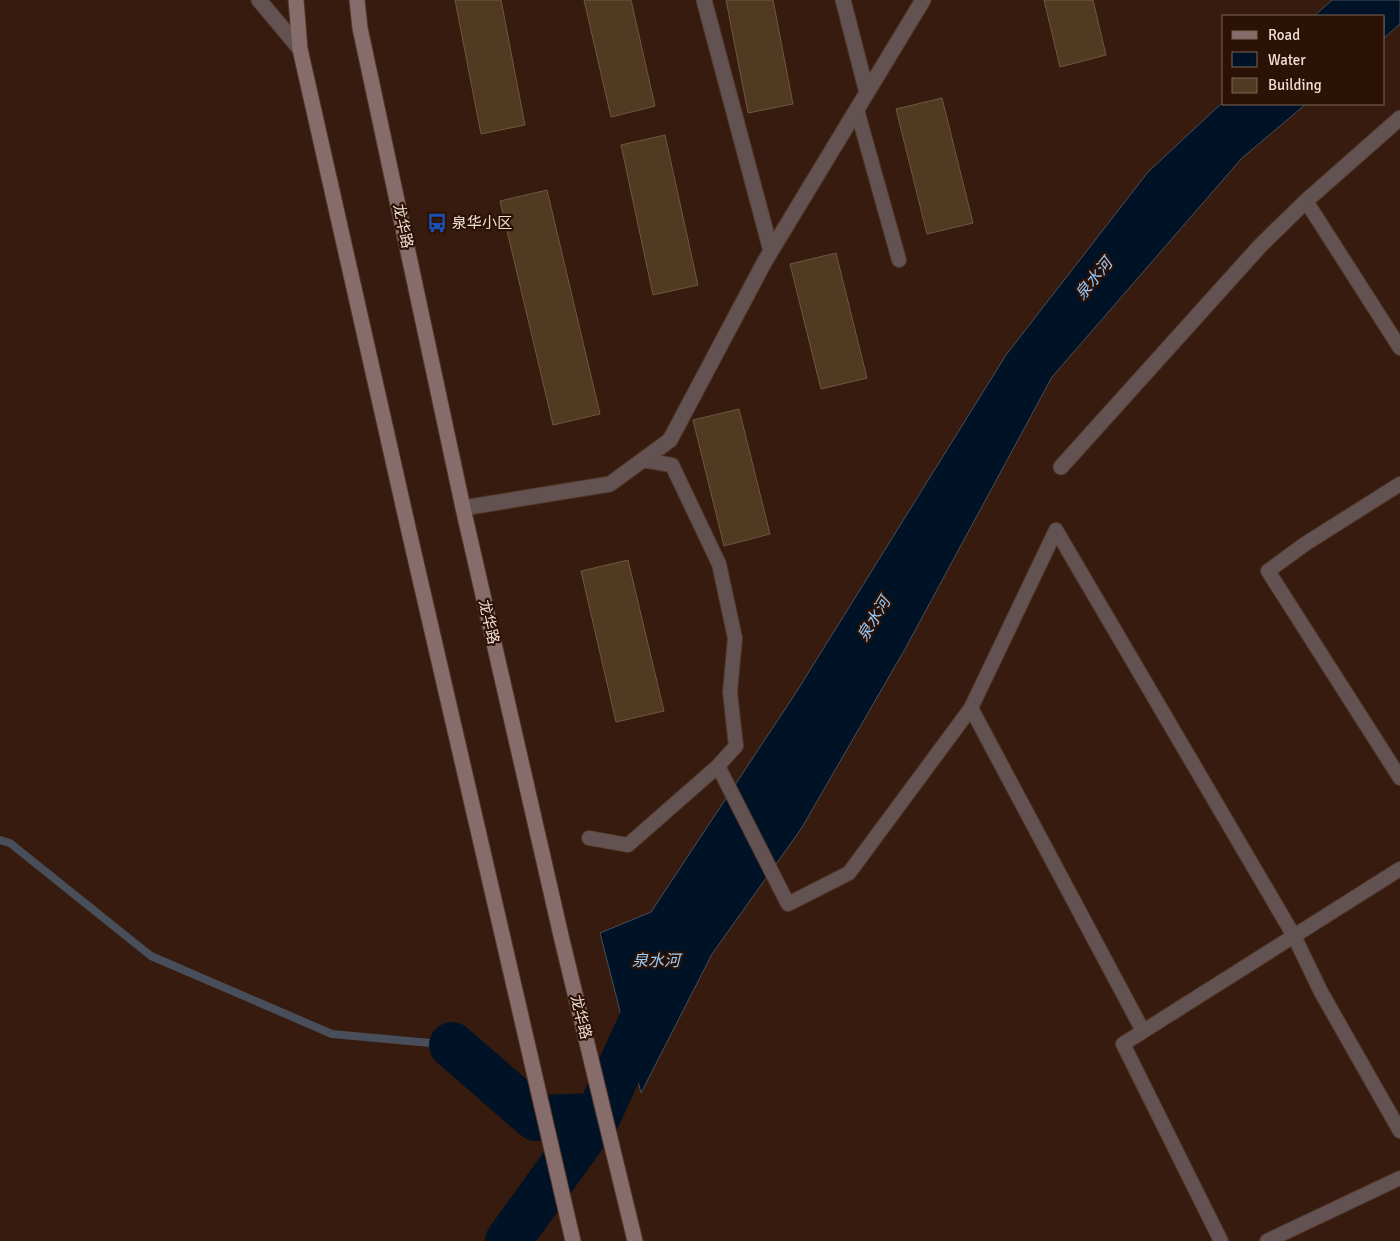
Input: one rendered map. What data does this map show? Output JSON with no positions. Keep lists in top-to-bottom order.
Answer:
{
  "streets": {
    "street": ["龙华路"]
  },
  "water": ["泉水河"],
  "places": {
    "bus stop": ["泉华小区"]
  },
  "legend": ["Road", "Water", "Building"]
}
